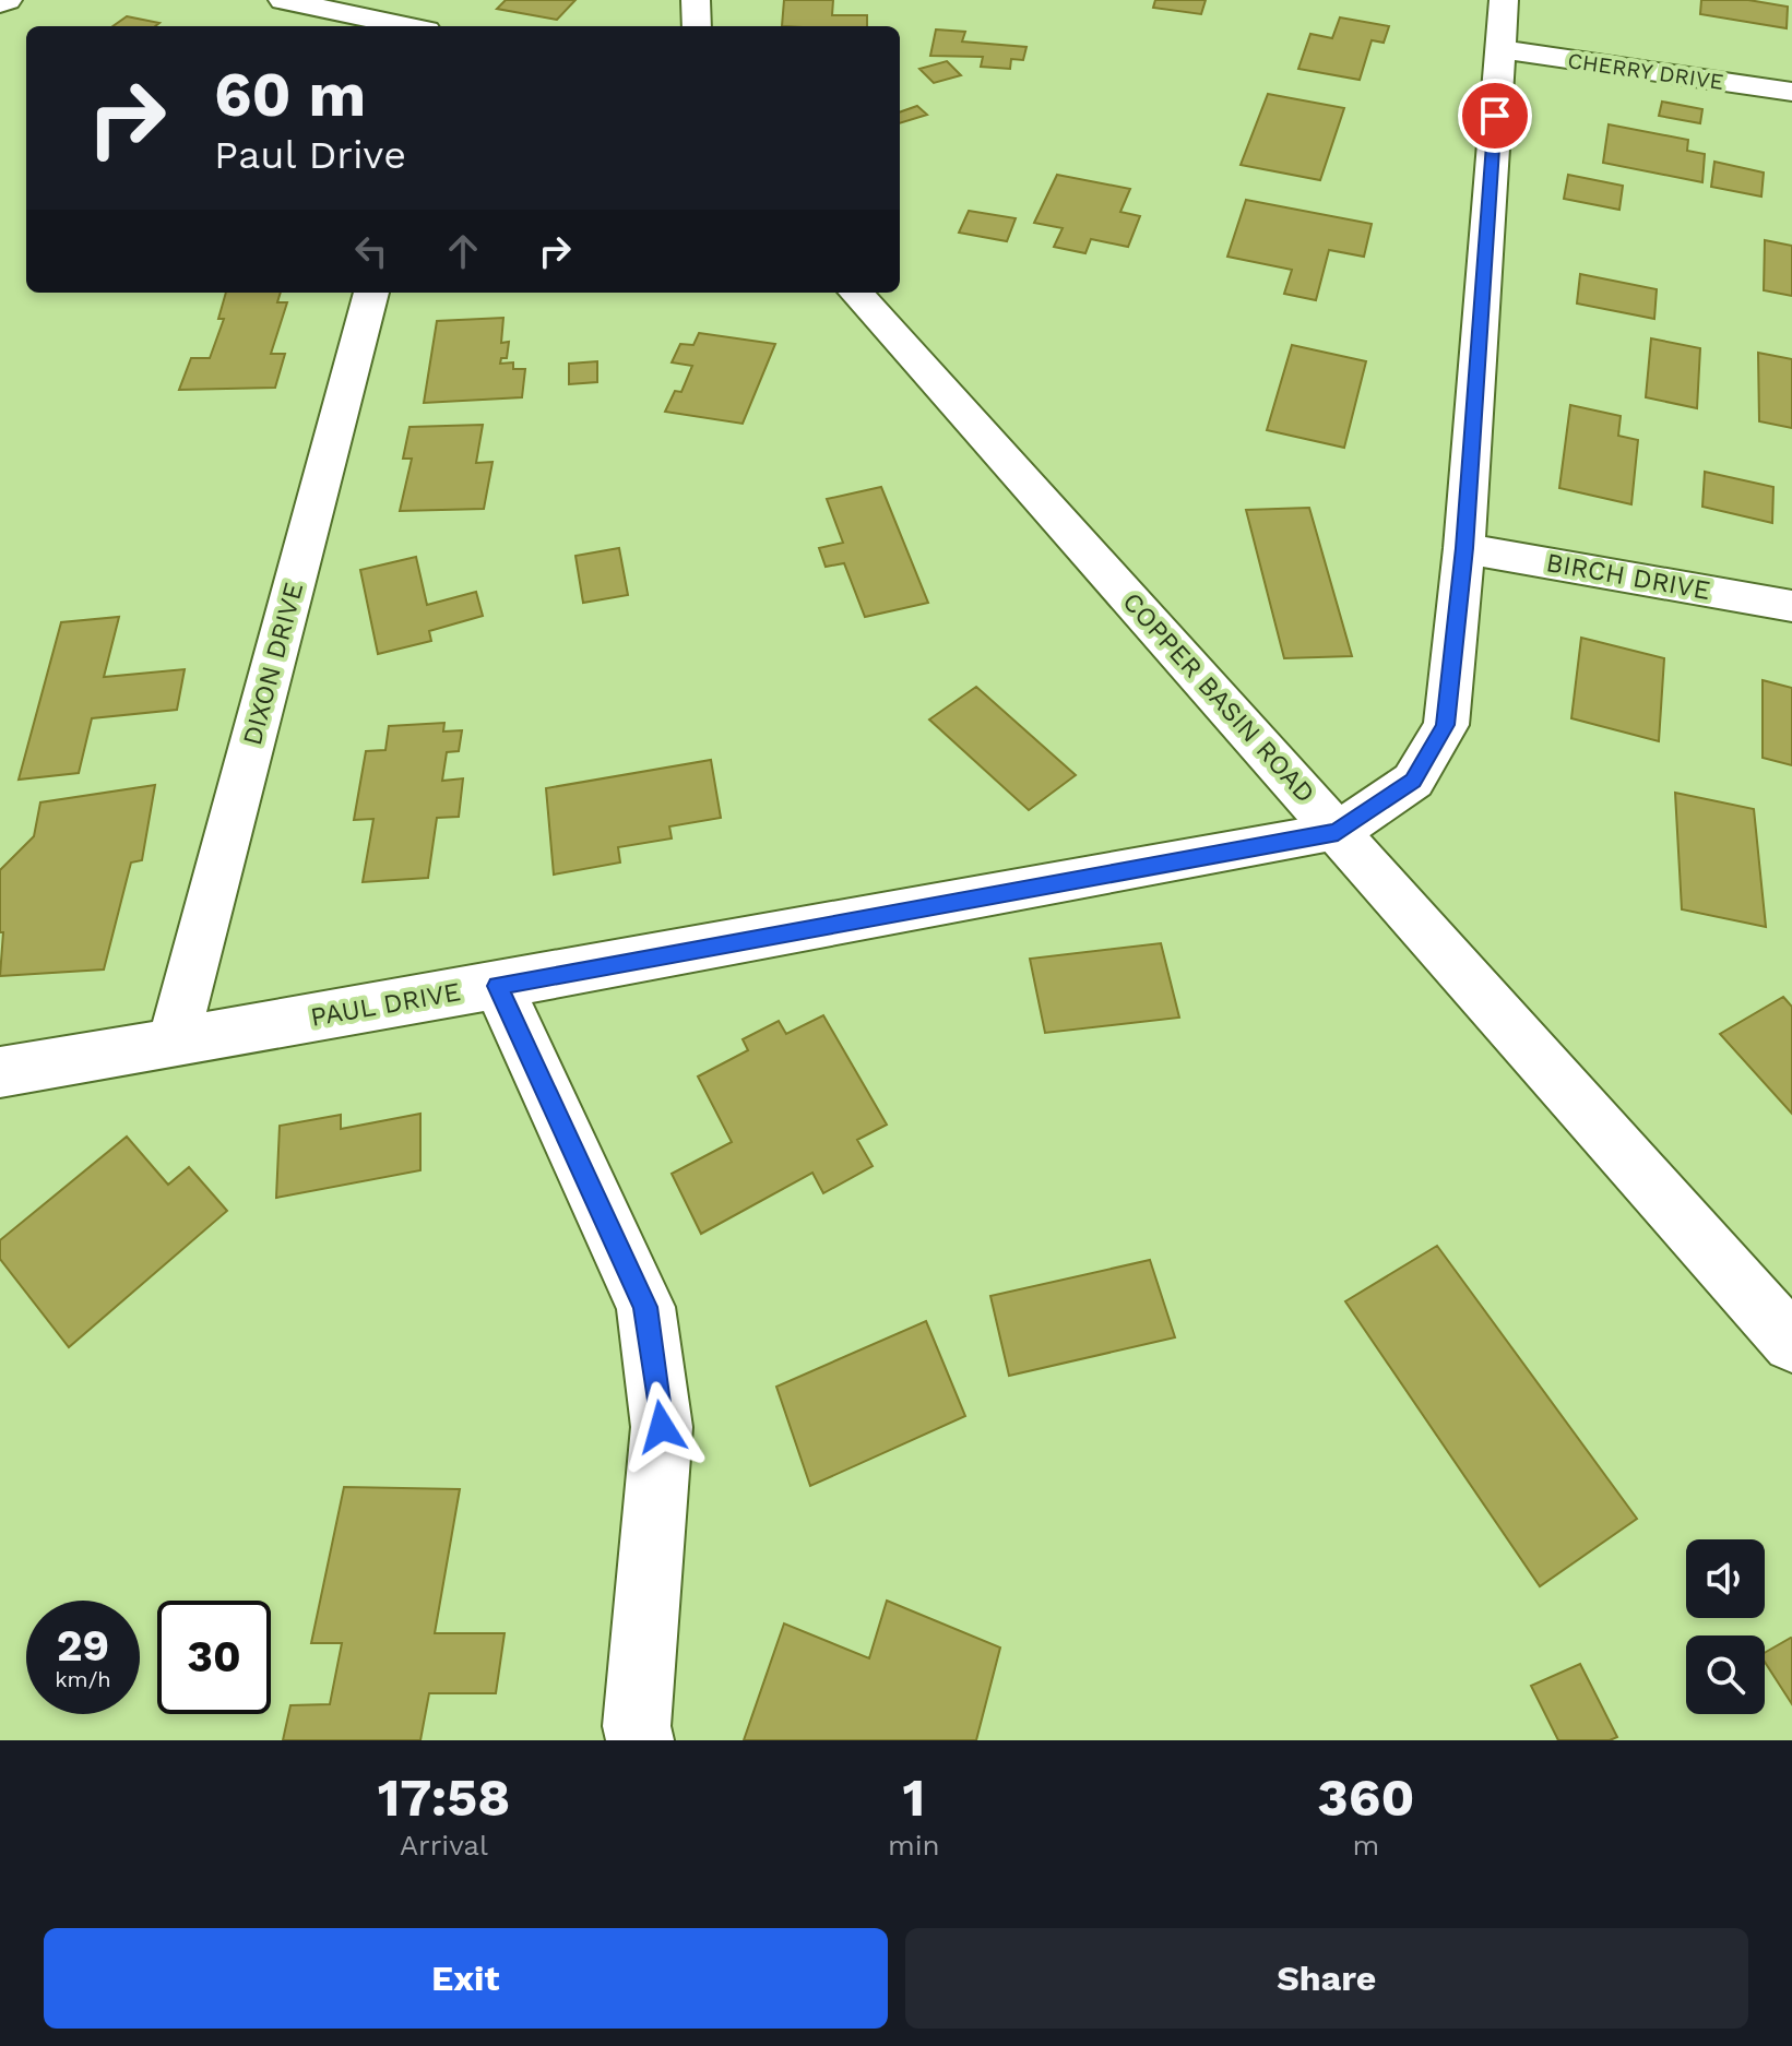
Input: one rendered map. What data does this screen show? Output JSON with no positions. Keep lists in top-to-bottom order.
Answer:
{
  "streets": {
    "street": [
      "CHERRY DRIVE",
      "BIRCH DRIVE",
      "DIXON DRIVE",
      "COPPER BASIN ROAD",
      "PAUL DRIVE"
    ]
  },
  "crossings": [
    ["DIXON DRIVE", "PAUL DRIVE"],
    ["COPPER BASIN ROAD", "PAUL DRIVE"]
  ],
  "page": {
    "turn": ["60 m", "Paul Drive"],
    "speed": "29 km/h",
    "limit": "30",
    "eta": [
      "17:58",
      "Arrival",
      "1",
      "min",
      "360",
      "m"
    ],
    "buttons": ["Exit", "Share"]
  }
}
